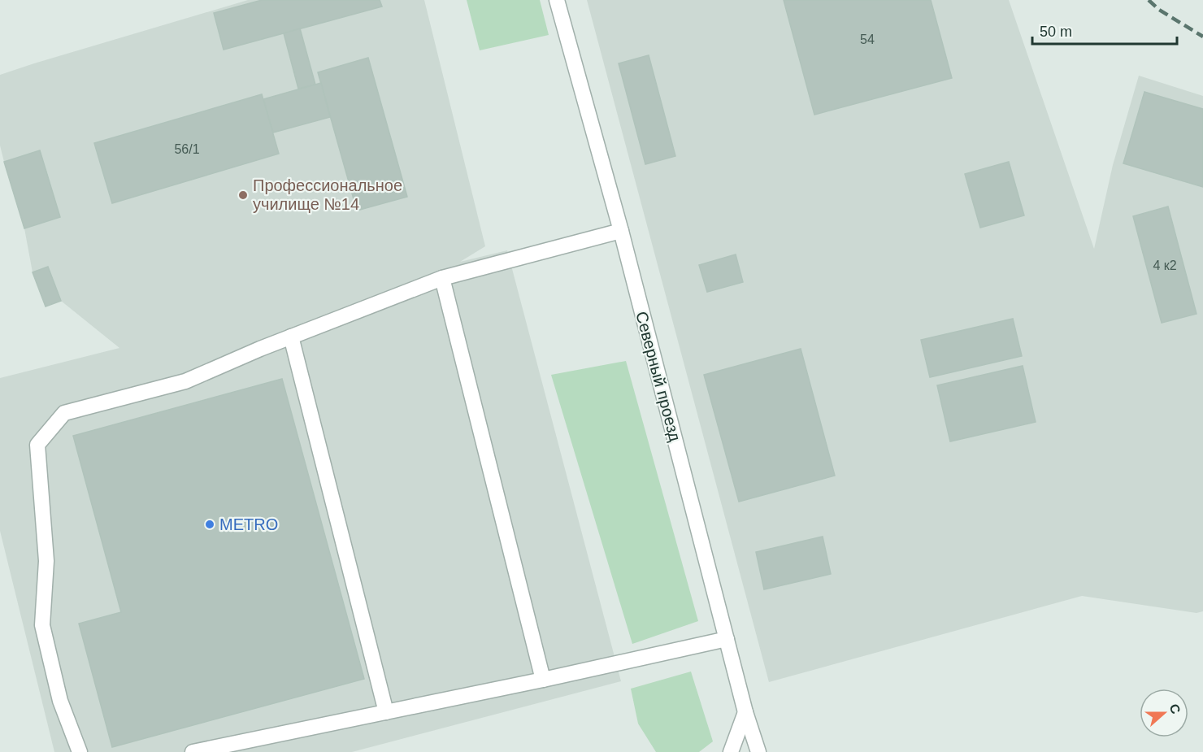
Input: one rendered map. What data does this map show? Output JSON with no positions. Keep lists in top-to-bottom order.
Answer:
{
  "streets": {
    "street": ["Северный проезд"]
  },
  "places": ["Профессиональное училище №14", "METRO"],
  "house_numbers": ["54", "56/1", "4 к2"],
  "scale_bar": "50 m",
  "north": "right"
}
